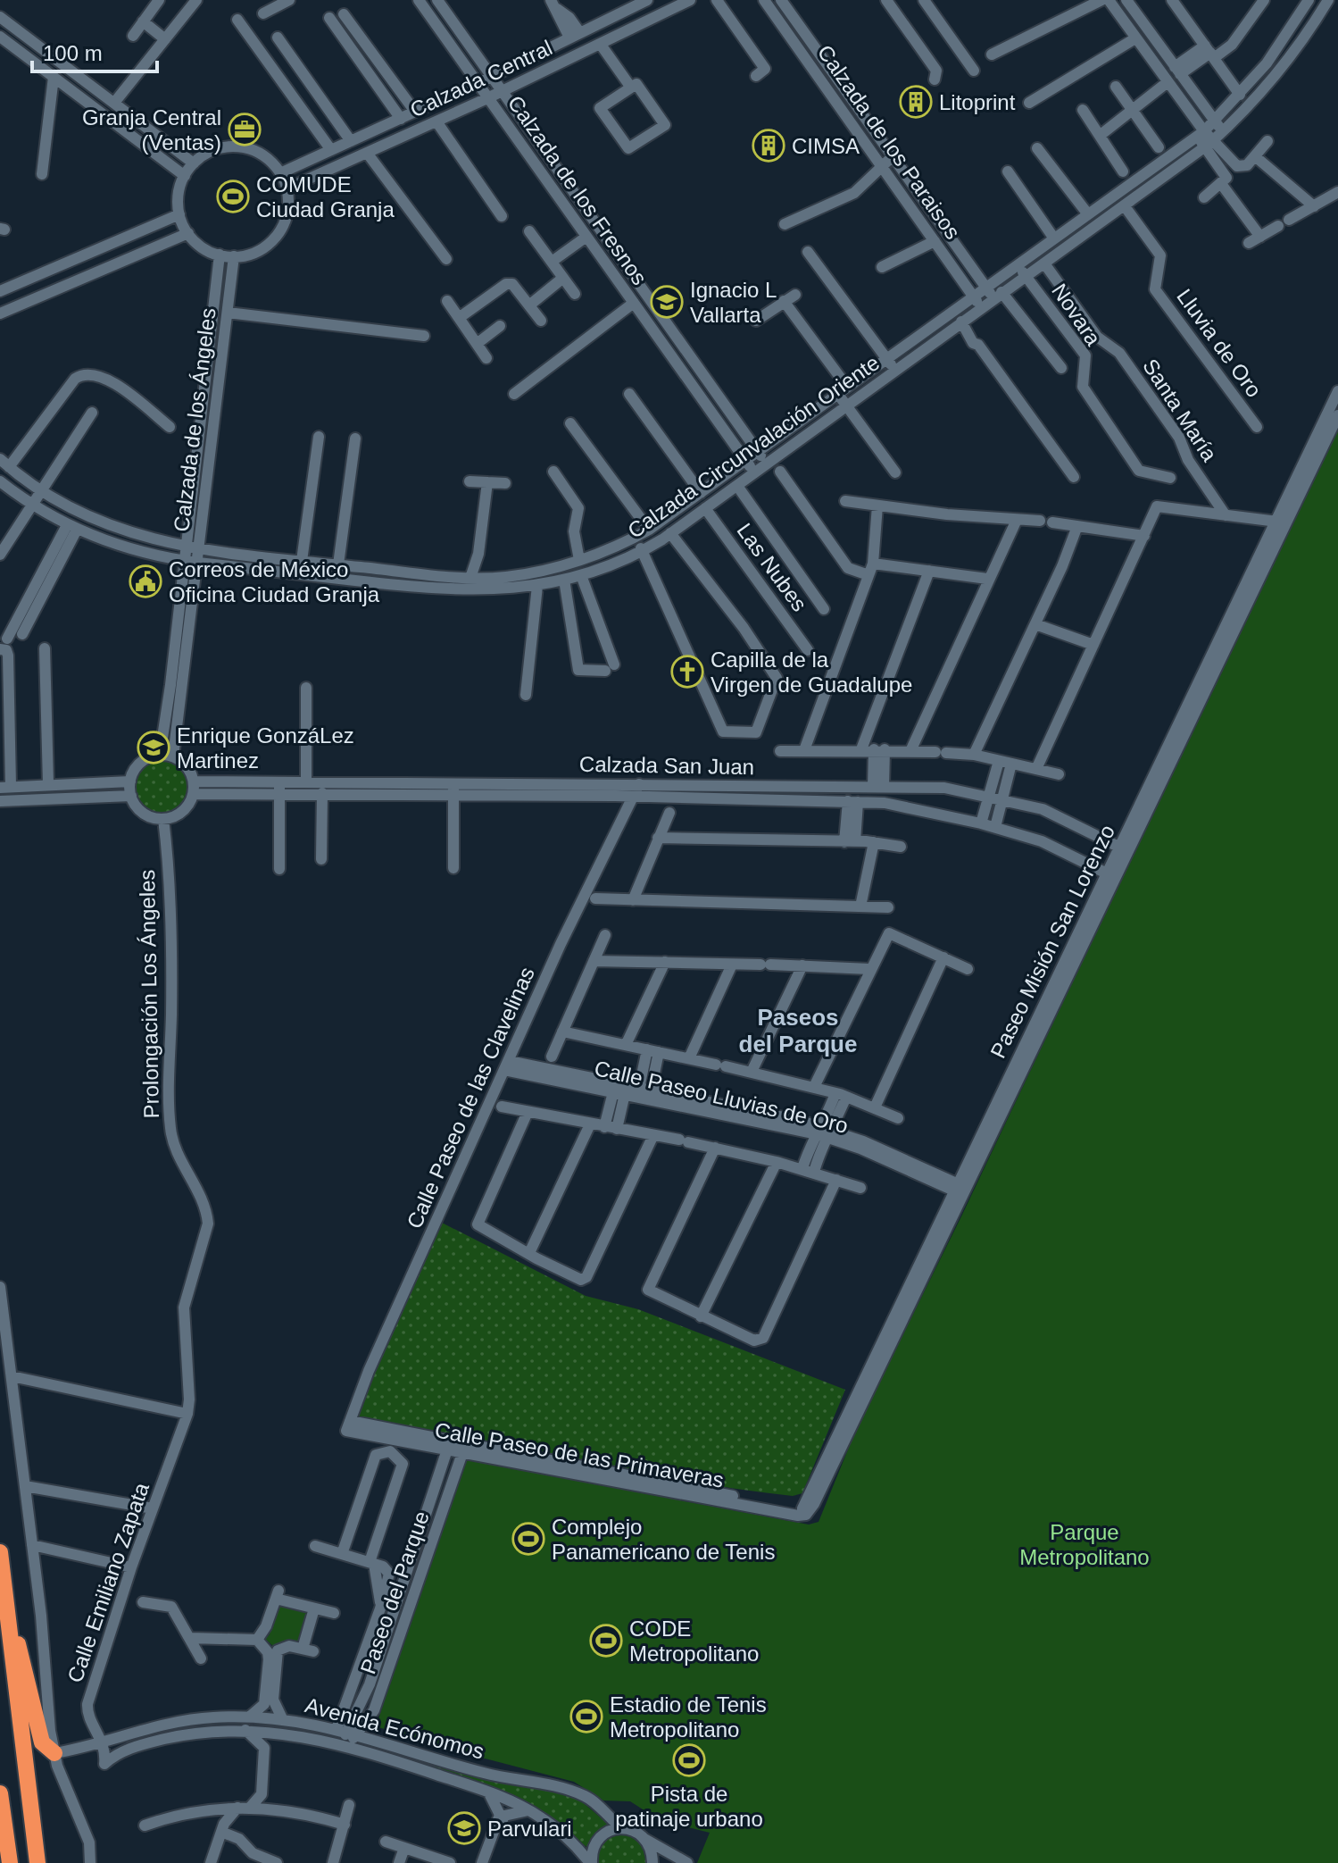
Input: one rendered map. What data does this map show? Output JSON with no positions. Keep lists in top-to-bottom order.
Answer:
{
  "streets": {
    "street": [
      "Calzada Central",
      "Calzada de los Paraisos",
      "Calzada de los Fresnos",
      "Novara",
      "Lluvia de Oro",
      "Santa María",
      "Calzada de los Ángeles",
      "Calzada Circunvalación Oriente",
      "Las Nubes",
      "Calzada San Juan",
      "Paseo Misión San Lorenzo",
      "Prolongación Los Ángeles",
      "Calle Paseo Lluvias de Oro",
      "Calle Paseo de las Clavelinas",
      "Calle Paseo de las Primaveras",
      "Calle Emiliano Zapata",
      "Paseo del Parque",
      "Avenida Ecónomos"
    ]
  },
  "crossings": [
    ["Calzada Central", "Calzada de los Fresnos"],
    ["Calzada Central", "Calzada de los Ángeles"],
    ["Calzada de los Paraisos", "Calzada Circunvalación Oriente"],
    ["Calzada de los Fresnos", "Calzada Circunvalación Oriente"],
    ["Novara", "Calzada Circunvalación Oriente"],
    ["Lluvia de Oro", "Calzada Circunvalación Oriente"],
    ["Santa María", "Calzada Circunvalación Oriente"],
    ["Calzada de los Ángeles", "Calzada Circunvalación Oriente"],
    ["Calzada de los Ángeles", "Calzada San Juan"],
    ["Calzada de los Ángeles", "Prolongación Los Ángeles"],
    ["Calzada Circunvalación Oriente", "Las Nubes"],
    ["Calzada San Juan", "Paseo Misión San Lorenzo"],
    ["Calzada San Juan", "Prolongación Los Ángeles"],
    ["Calzada San Juan", "Calle Paseo de las Clavelinas"],
    ["Paseo Misión San Lorenzo", "Calle Paseo Lluvias de Oro"],
    ["Paseo Misión San Lorenzo", "Calle Paseo de las Primaveras"],
    ["Prolongación Los Ángeles", "Calle Emiliano Zapata"],
    ["Calle Paseo Lluvias de Oro", "Calle Paseo de las Clavelinas"],
    ["Calle Paseo de las Clavelinas", "Calle Paseo de las Primaveras"],
    ["Calle Paseo de las Primaveras", "Paseo del Parque"],
    ["Calle Emiliano Zapata", "Avenida Ecónomos"],
    ["Paseo del Parque", "Avenida Ecónomos"]
  ],
  "districts": ["Paseos del Parque"],
  "parks": ["Parque Metropolitano"],
  "places": {
    "building": ["Litoprint", "CIMSA"],
    "office": ["Granja Central (Ventas)"],
    "sports": [
      "COMUDE Ciudad Granja",
      "Complejo Panamericano de Tenis",
      "CODE Metropolitano",
      "Estadio de Tenis Metropolitano",
      "Pista de patinaje urbano"
    ],
    "school or university": ["Ignacio L Vallarta", "Enrique GonzáLez Martinez", "Parvulari"],
    "public building": ["Correos de México Oficina Ciudad Granja"],
    "church": ["Capilla de la Virgen de Guadalupe"]
  },
  "scale_bar": "100 m"
}
